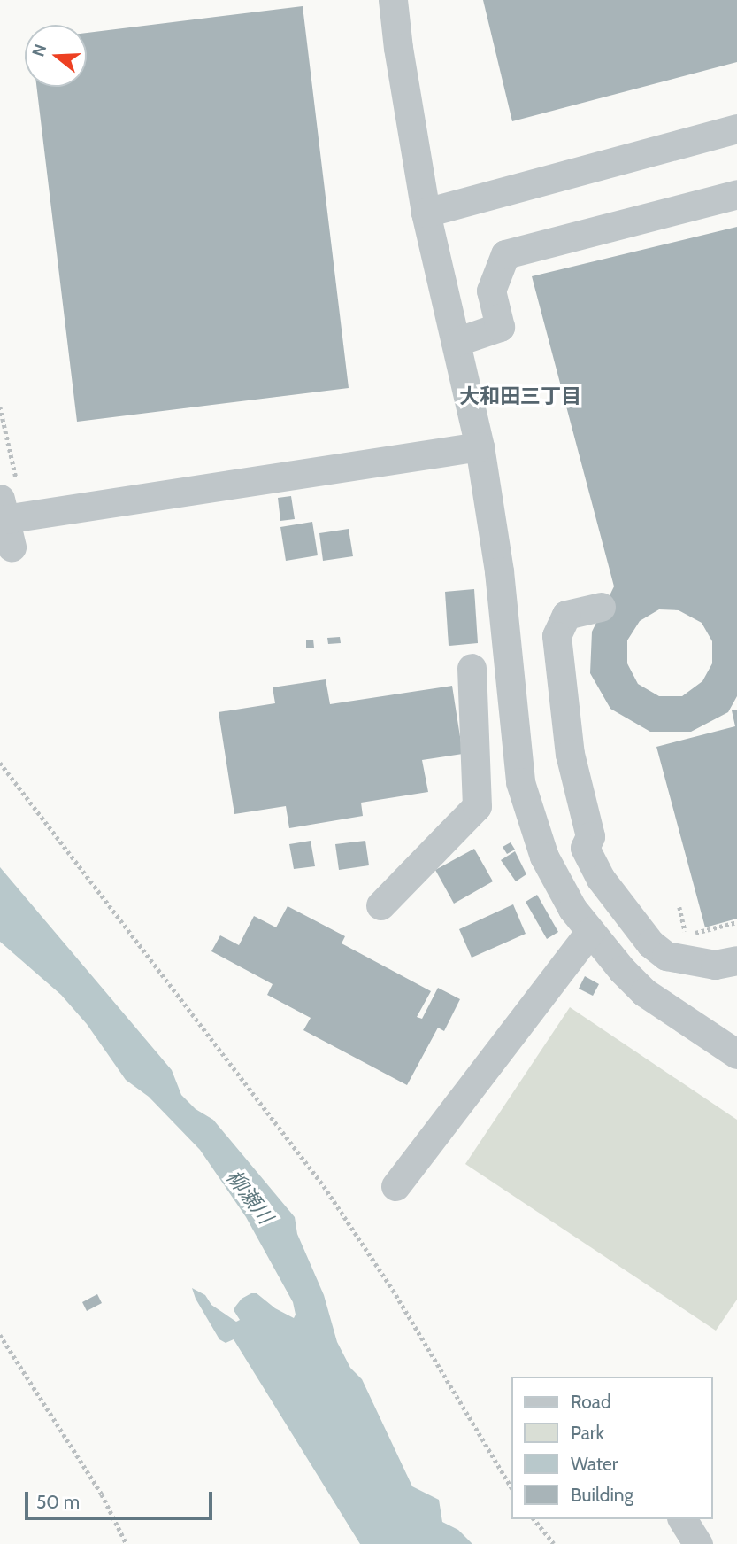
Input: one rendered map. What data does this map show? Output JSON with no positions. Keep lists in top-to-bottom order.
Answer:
{
  "districts": ["大和田三丁目"],
  "water": ["柳瀬川"],
  "legend": [
    "Road",
    "Park",
    "Water",
    "Building"
  ],
  "scale_bar": "50 m",
  "north": "left"
}
